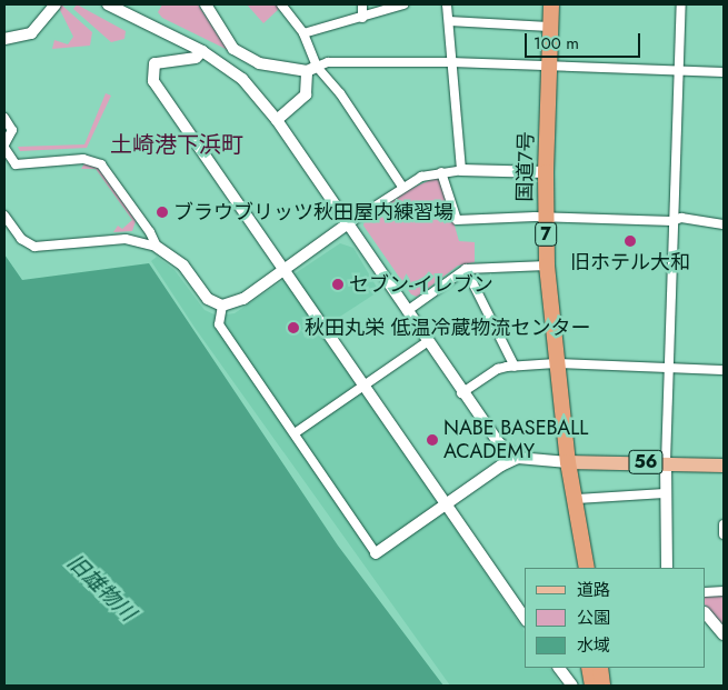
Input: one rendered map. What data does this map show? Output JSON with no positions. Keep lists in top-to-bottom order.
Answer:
{
  "streets": {
    "highway": ["国道7号", "7"],
    "main road": ["56"]
  },
  "crossings": [
    ["国道7号", "7"],
    ["国道7号", "56"],
    ["7", "56"]
  ],
  "districts": ["土崎港下浜町"],
  "water": ["旧雄物川"],
  "places": [
    "ブラウブリッツ秋田屋内練習場",
    "旧ホテル大和",
    "セブン-イレブン",
    "秋田丸栄 低温冷蔵物流センター",
    "NABE BASEBALL ACADEMY"
  ],
  "legend": ["道路", "公園", "水域"],
  "scale_bar": "100 m"
}
